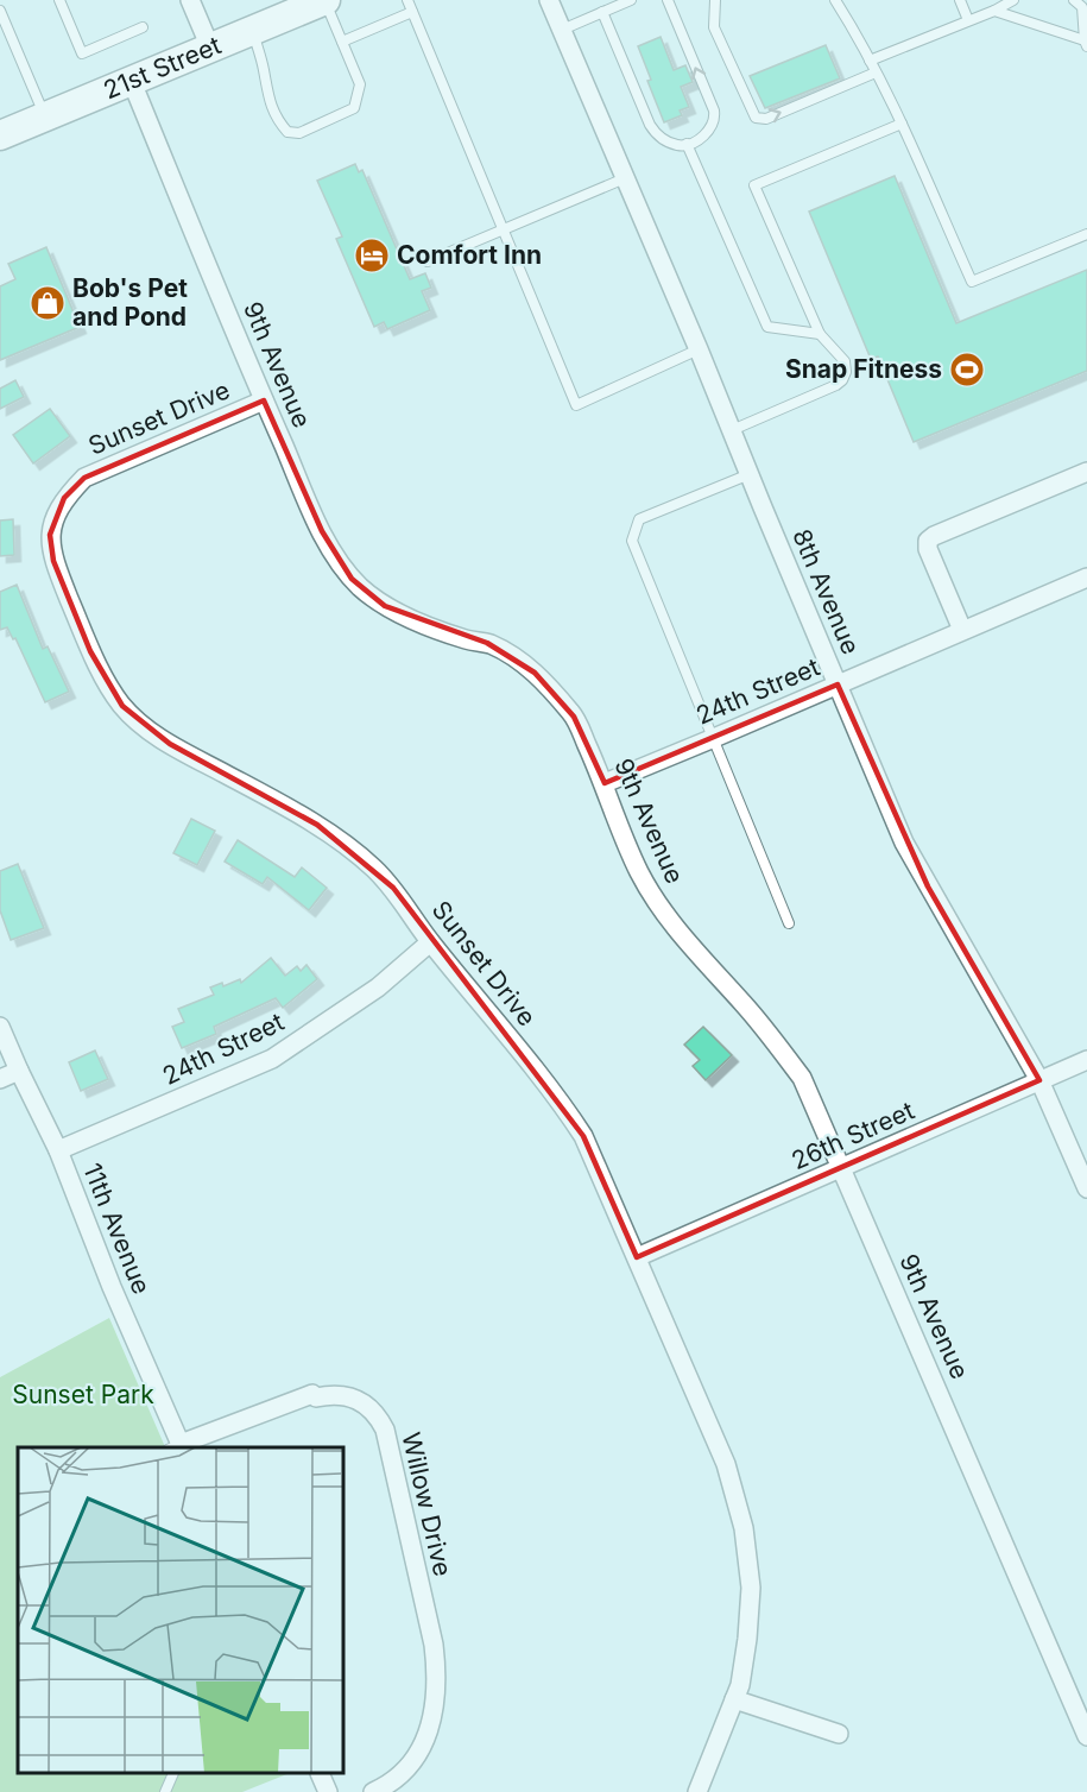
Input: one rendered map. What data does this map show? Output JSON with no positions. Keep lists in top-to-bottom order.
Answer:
{
  "streets": {
    "main road": ["21st Street"],
    "street": [
      "9th Avenue",
      "Sunset Drive",
      "8th Avenue",
      "24th Street",
      "26th Street",
      "11th Avenue",
      "Willow Drive"
    ]
  },
  "crossings": [
    ["21st Street", "9th Avenue"],
    ["9th Avenue", "Sunset Drive"],
    ["9th Avenue", "24th Street"],
    ["9th Avenue", "26th Street"],
    ["Sunset Drive", "24th Street"],
    ["Sunset Drive", "26th Street"],
    ["8th Avenue", "24th Street"],
    ["8th Avenue", "26th Street"],
    ["24th Street", "11th Avenue"],
    ["11th Avenue", "Willow Drive"]
  ],
  "parks": ["Sunset Park"],
  "places": {
    "hotel": ["Comfort Inn"],
    "shop": ["Bob's Pet and Pond"],
    "sports": ["Snap Fitness"]
  }
}
